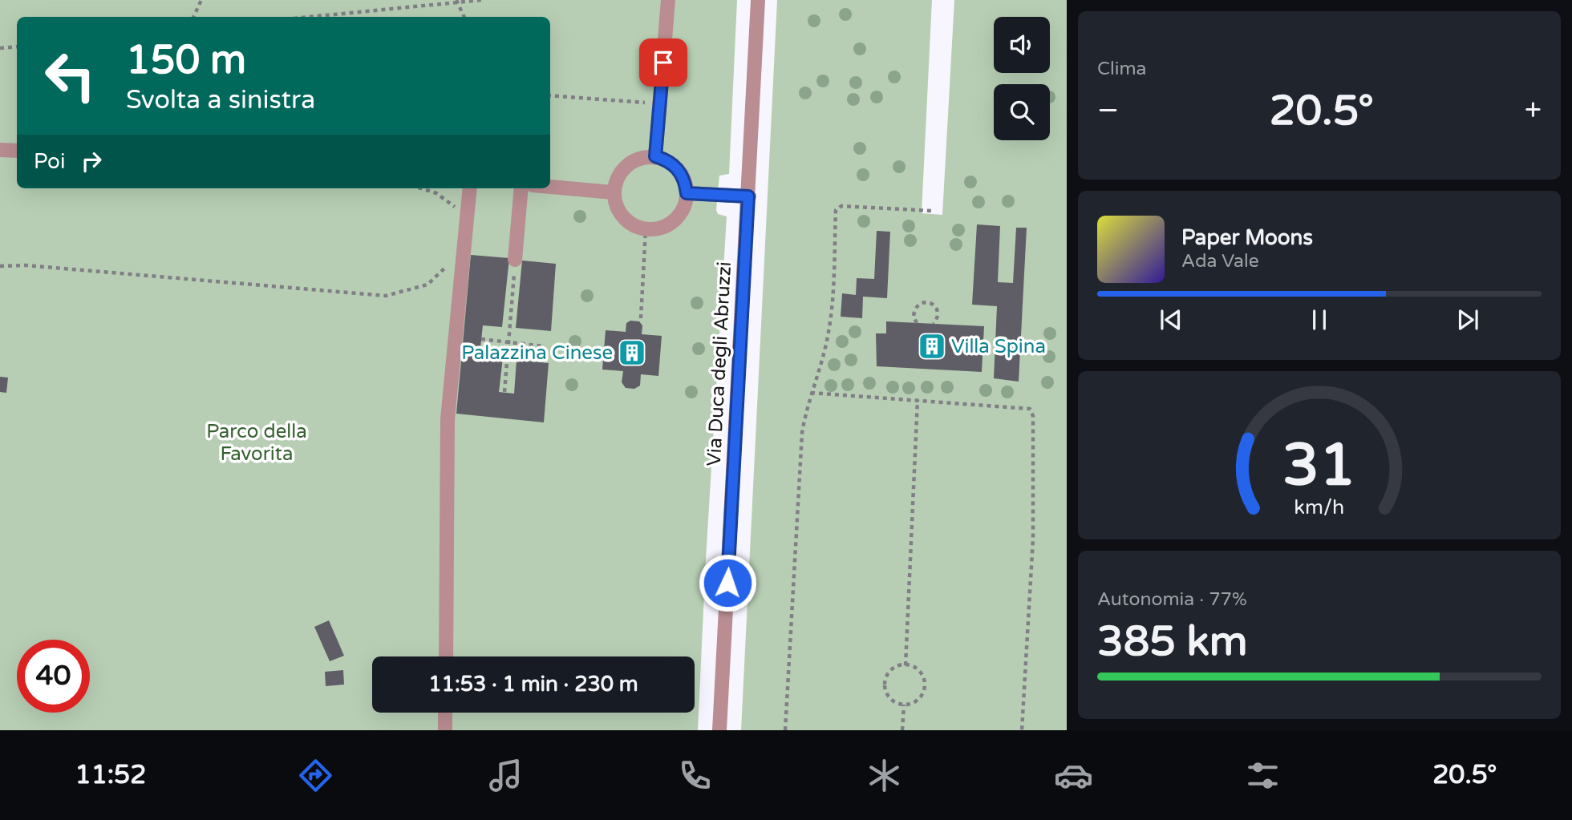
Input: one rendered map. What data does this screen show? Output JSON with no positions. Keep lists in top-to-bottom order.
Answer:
{
  "streets": {
    "street": ["Via Duca degli Abruzzi"]
  },
  "parks": ["Parco della Favorita"],
  "places": {
    "building": ["Villa Spina", "Palazzina Cinese"]
  },
  "page": {
    "tile": [
      "Clima",
      ["Autonomia · 77%", "385 km"]
    ],
    "turn": ["150 m", "Svolta a sinistra"],
    "heat": ["−", "20.5°", "+"],
    "then": "Poi",
    "song": ["Paper Moons", "Ada Vale"],
    "limit": "40",
    "trip": "11:53 · 1 min · 230 m",
    "tabs": ["11:52", "20.5°"],
    "gauge": ["31", "km/h"]
  }
}
